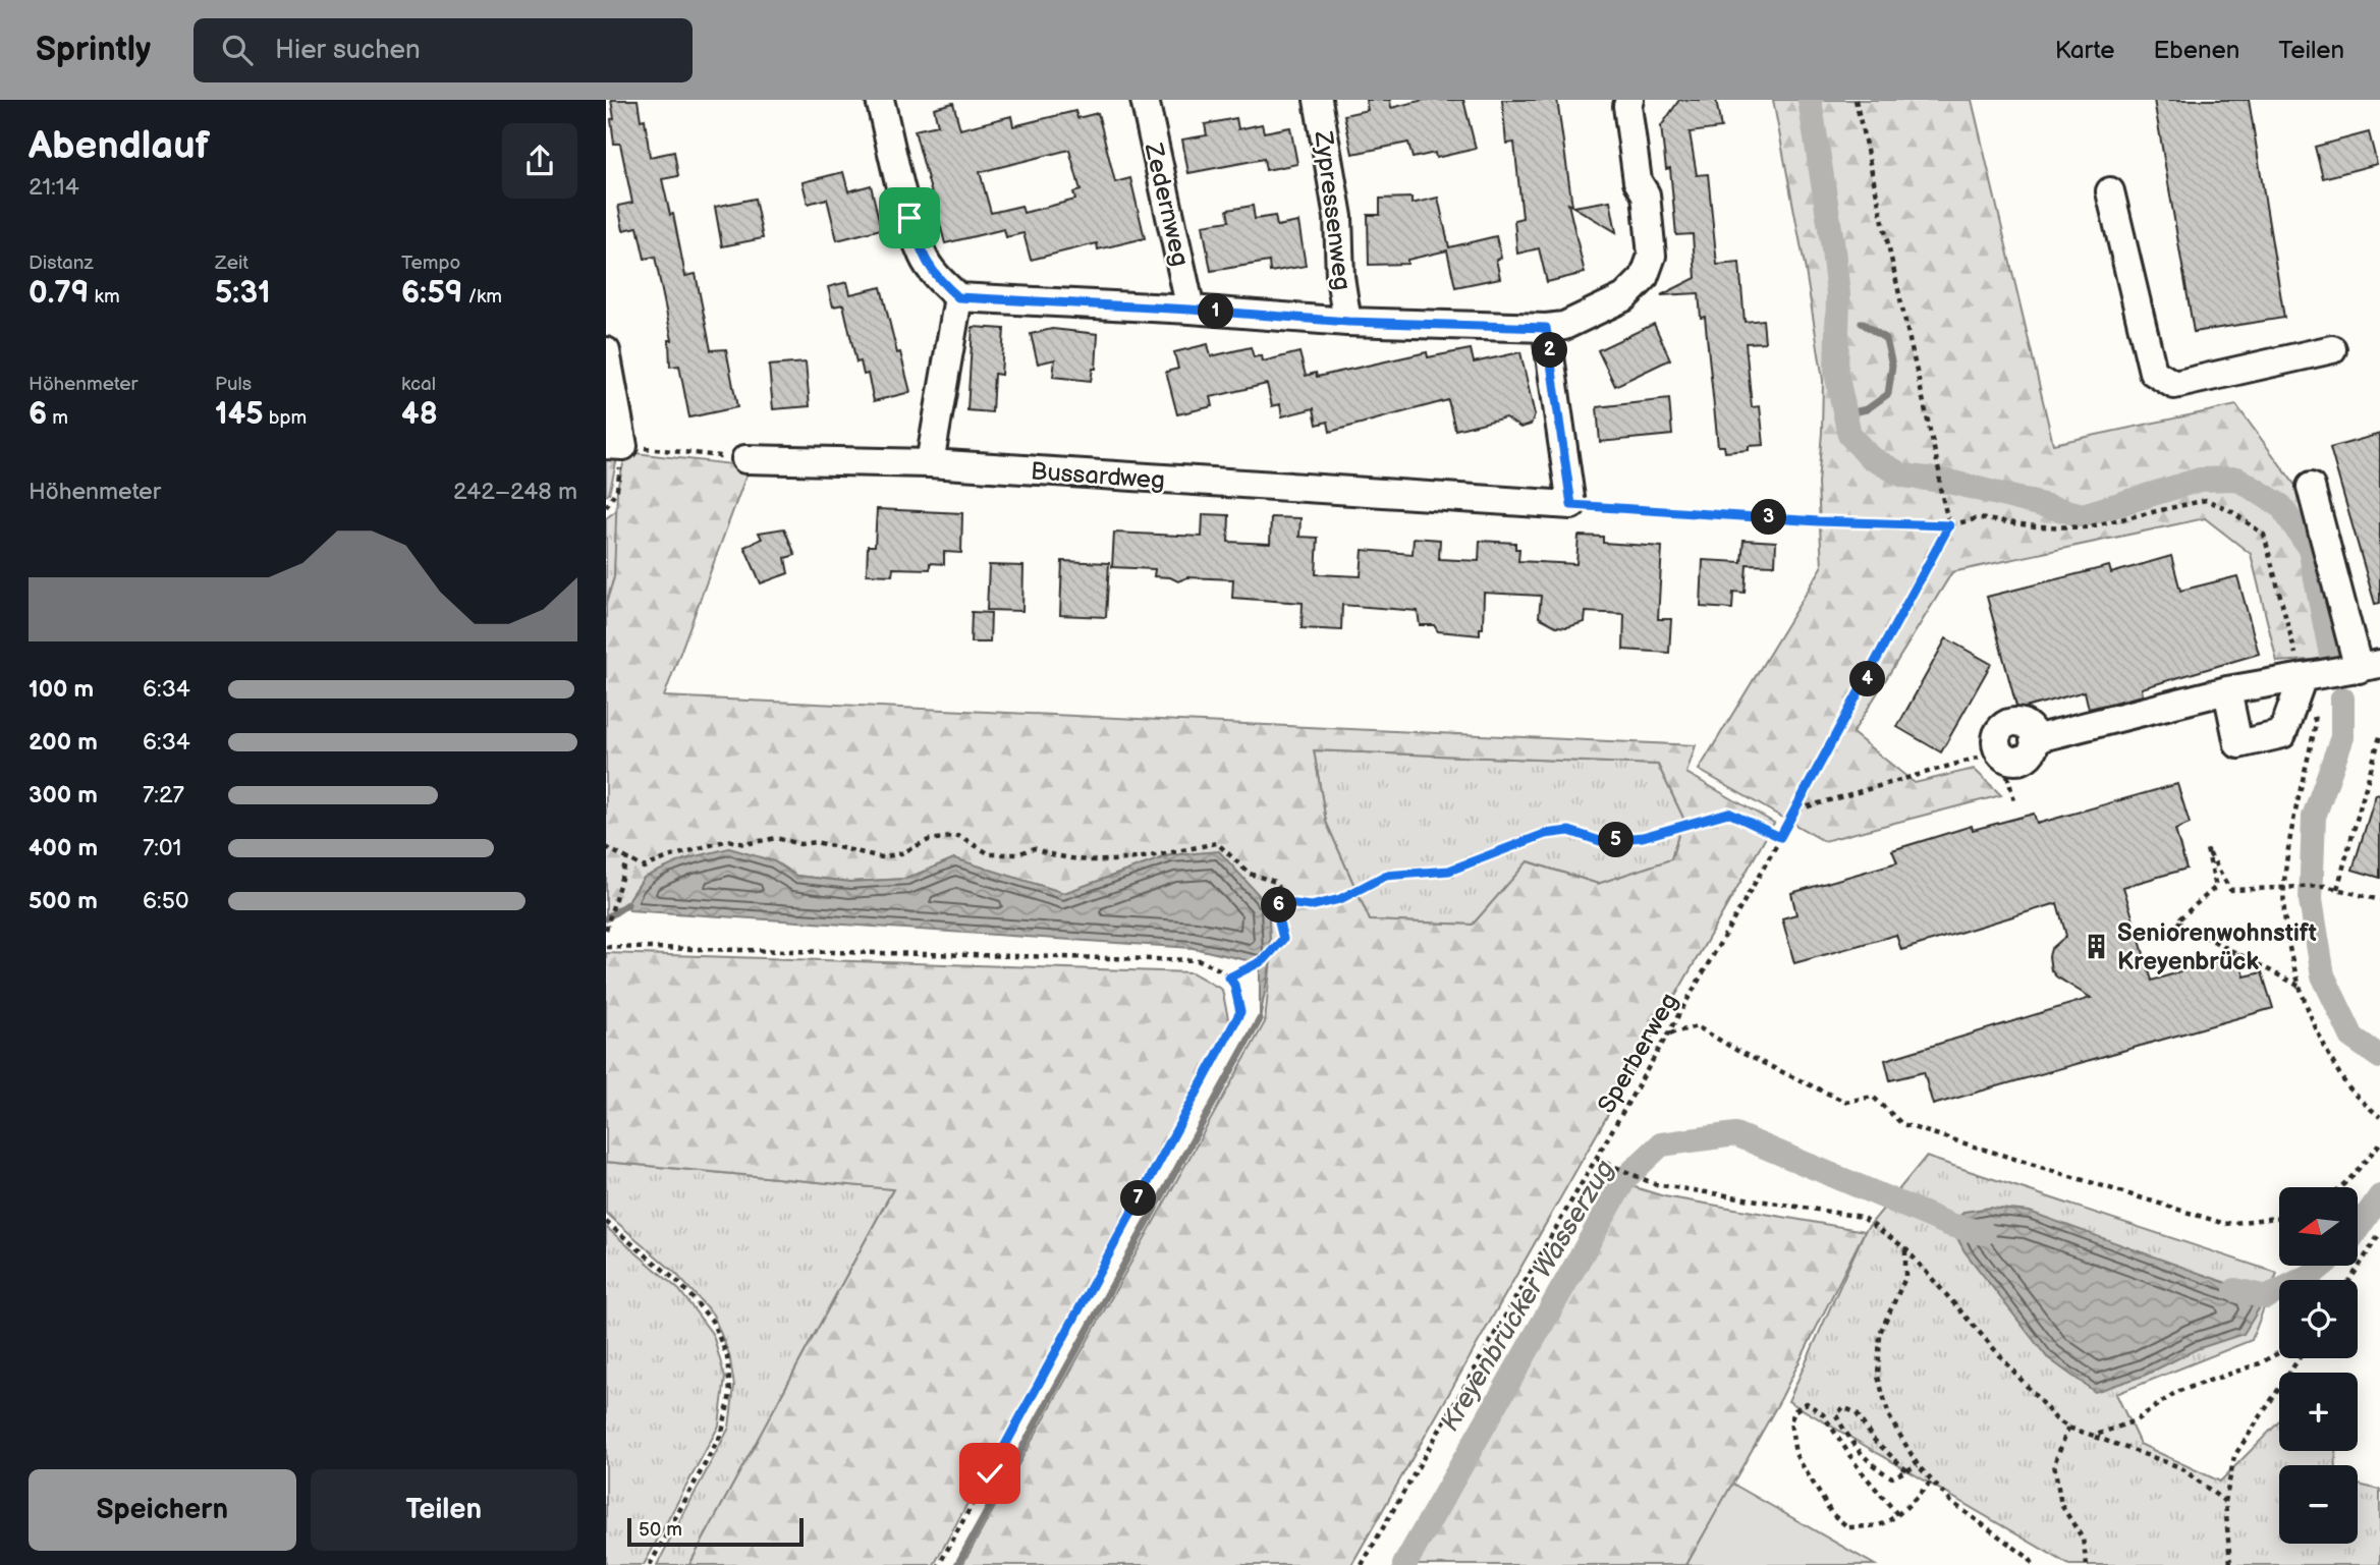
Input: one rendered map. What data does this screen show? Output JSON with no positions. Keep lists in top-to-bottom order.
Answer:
{
  "streets": {
    "street": ["Zedernweg", "Zypressenweg", "Bussardweg"],
    "path": ["Sperberweg"]
  },
  "water": ["Kreyenbrücker Wasserzug"],
  "places": {
    "building": ["Seniorenwohnstift Kreyenbrück"]
  },
  "scale_bar": "50 m",
  "north": "left",
  "page": {
    "header": "Sprintly",
    "search": "Hier suchen",
    "nav": ["Karte", "Ebenen", "Teilen"],
    "heading": ["Abendlauf", "21:14"],
    "stats": [
      ["Distanz", "0.79 km"],
      ["Zeit", "5:31"],
      ["Tempo", "6:59 /km"],
      ["Höhenmeter", "6 m"],
      ["Puls", "145 bpm"],
      ["kcal", "48"]
    ],
    "pins": [
      "1",
      "2",
      "3",
      "4",
      "5",
      "6",
      "7"
    ],
    "chart": ["Höhenmeter", "242–248 m"],
    "list": [
      {
        "name": "100 m",
        "note": "6:34"
      },
      {
        "name": "200 m",
        "note": "6:34"
      },
      {
        "name": "300 m",
        "note": "7:27"
      },
      {
        "name": "400 m",
        "note": "7:01"
      },
      {
        "name": "500 m",
        "note": "6:50"
      }
    ],
    "map_buttons": ["+", "−"],
    "buttons": ["Speichern", "Teilen"],
    "scale": "50 m"
  }
}
